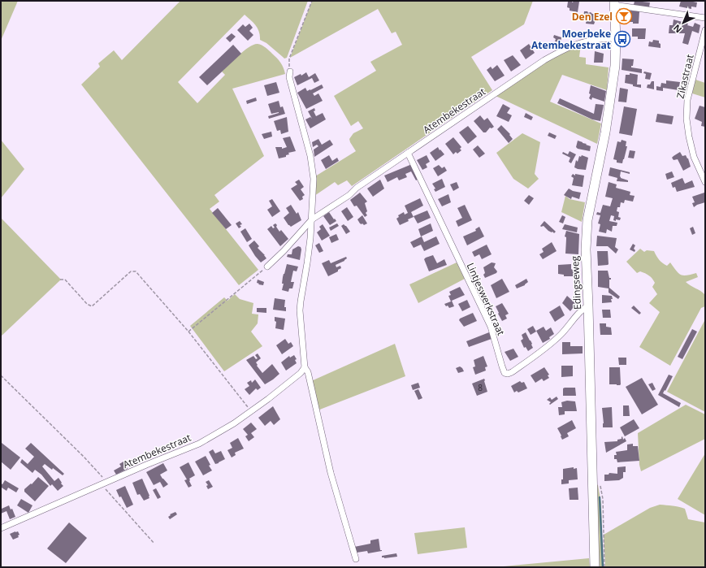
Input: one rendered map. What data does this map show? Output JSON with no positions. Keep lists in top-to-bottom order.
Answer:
{
  "streets": {
    "main road": ["Edingseweg"],
    "street": ["Zikastraat", "Atembekestraat", "Lintjeswerkstraat"]
  },
  "crossings": [
    ["Atembekestraat", "Edingseweg"],
    ["Atembekestraat", "Lintjeswerkstraat"],
    ["Edingseweg", "Lintjeswerkstraat"]
  ],
  "places": {
    "bar": ["Den Ezel"],
    "bus stop": ["Moerbeke Atembekestraat"]
  },
  "house_numbers": ["8"],
  "north": "bottom left"
}
